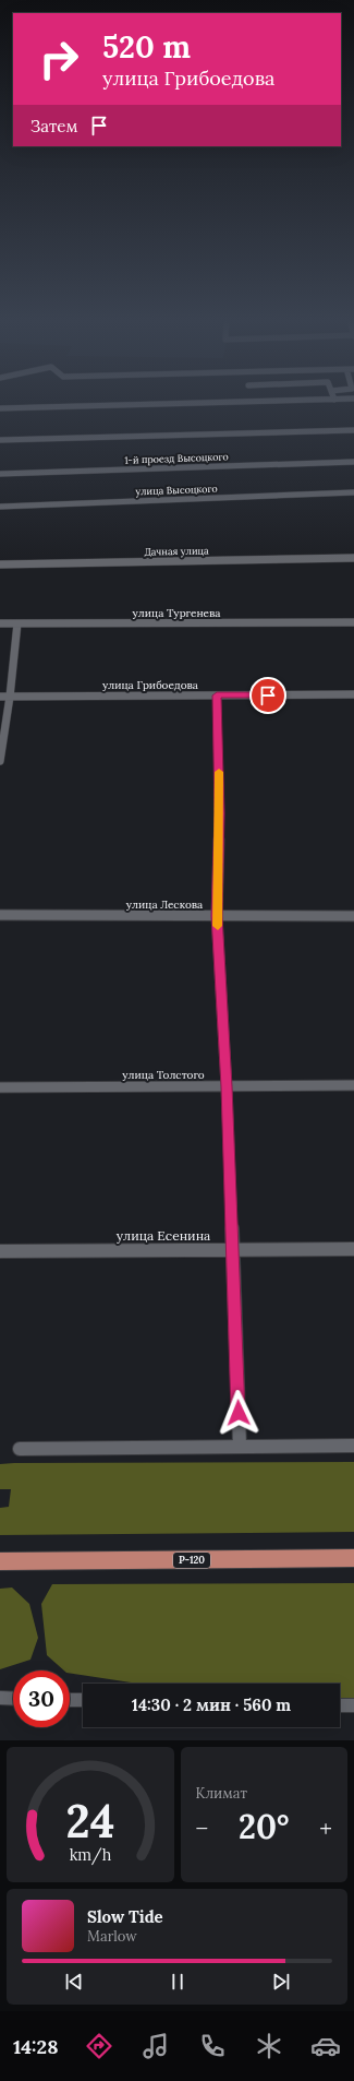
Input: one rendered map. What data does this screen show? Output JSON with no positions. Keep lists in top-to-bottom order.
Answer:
{
  "streets": {
    "main road": ["Р-120"],
    "street": [
      "1-й проезд Высоцкого",
      "улица Высоцкого",
      "Дачная улица",
      "улица Тургенева",
      "улица Грибоедова",
      "улица Лескова",
      "улица Толстого",
      "улица Есенина"
    ]
  },
  "page": {
    "turn": ["520 m", "улица Грибоедова"],
    "then": "Затем",
    "limit": "30",
    "trip": "14:30 · 2 мин · 560 m",
    "tile": "Климат",
    "heat": ["−", "20°", "+"],
    "song": ["Slow Tide", "Marlow"],
    "tabs": "14:28",
    "gauge": ["24", "km/h"]
  }
}
